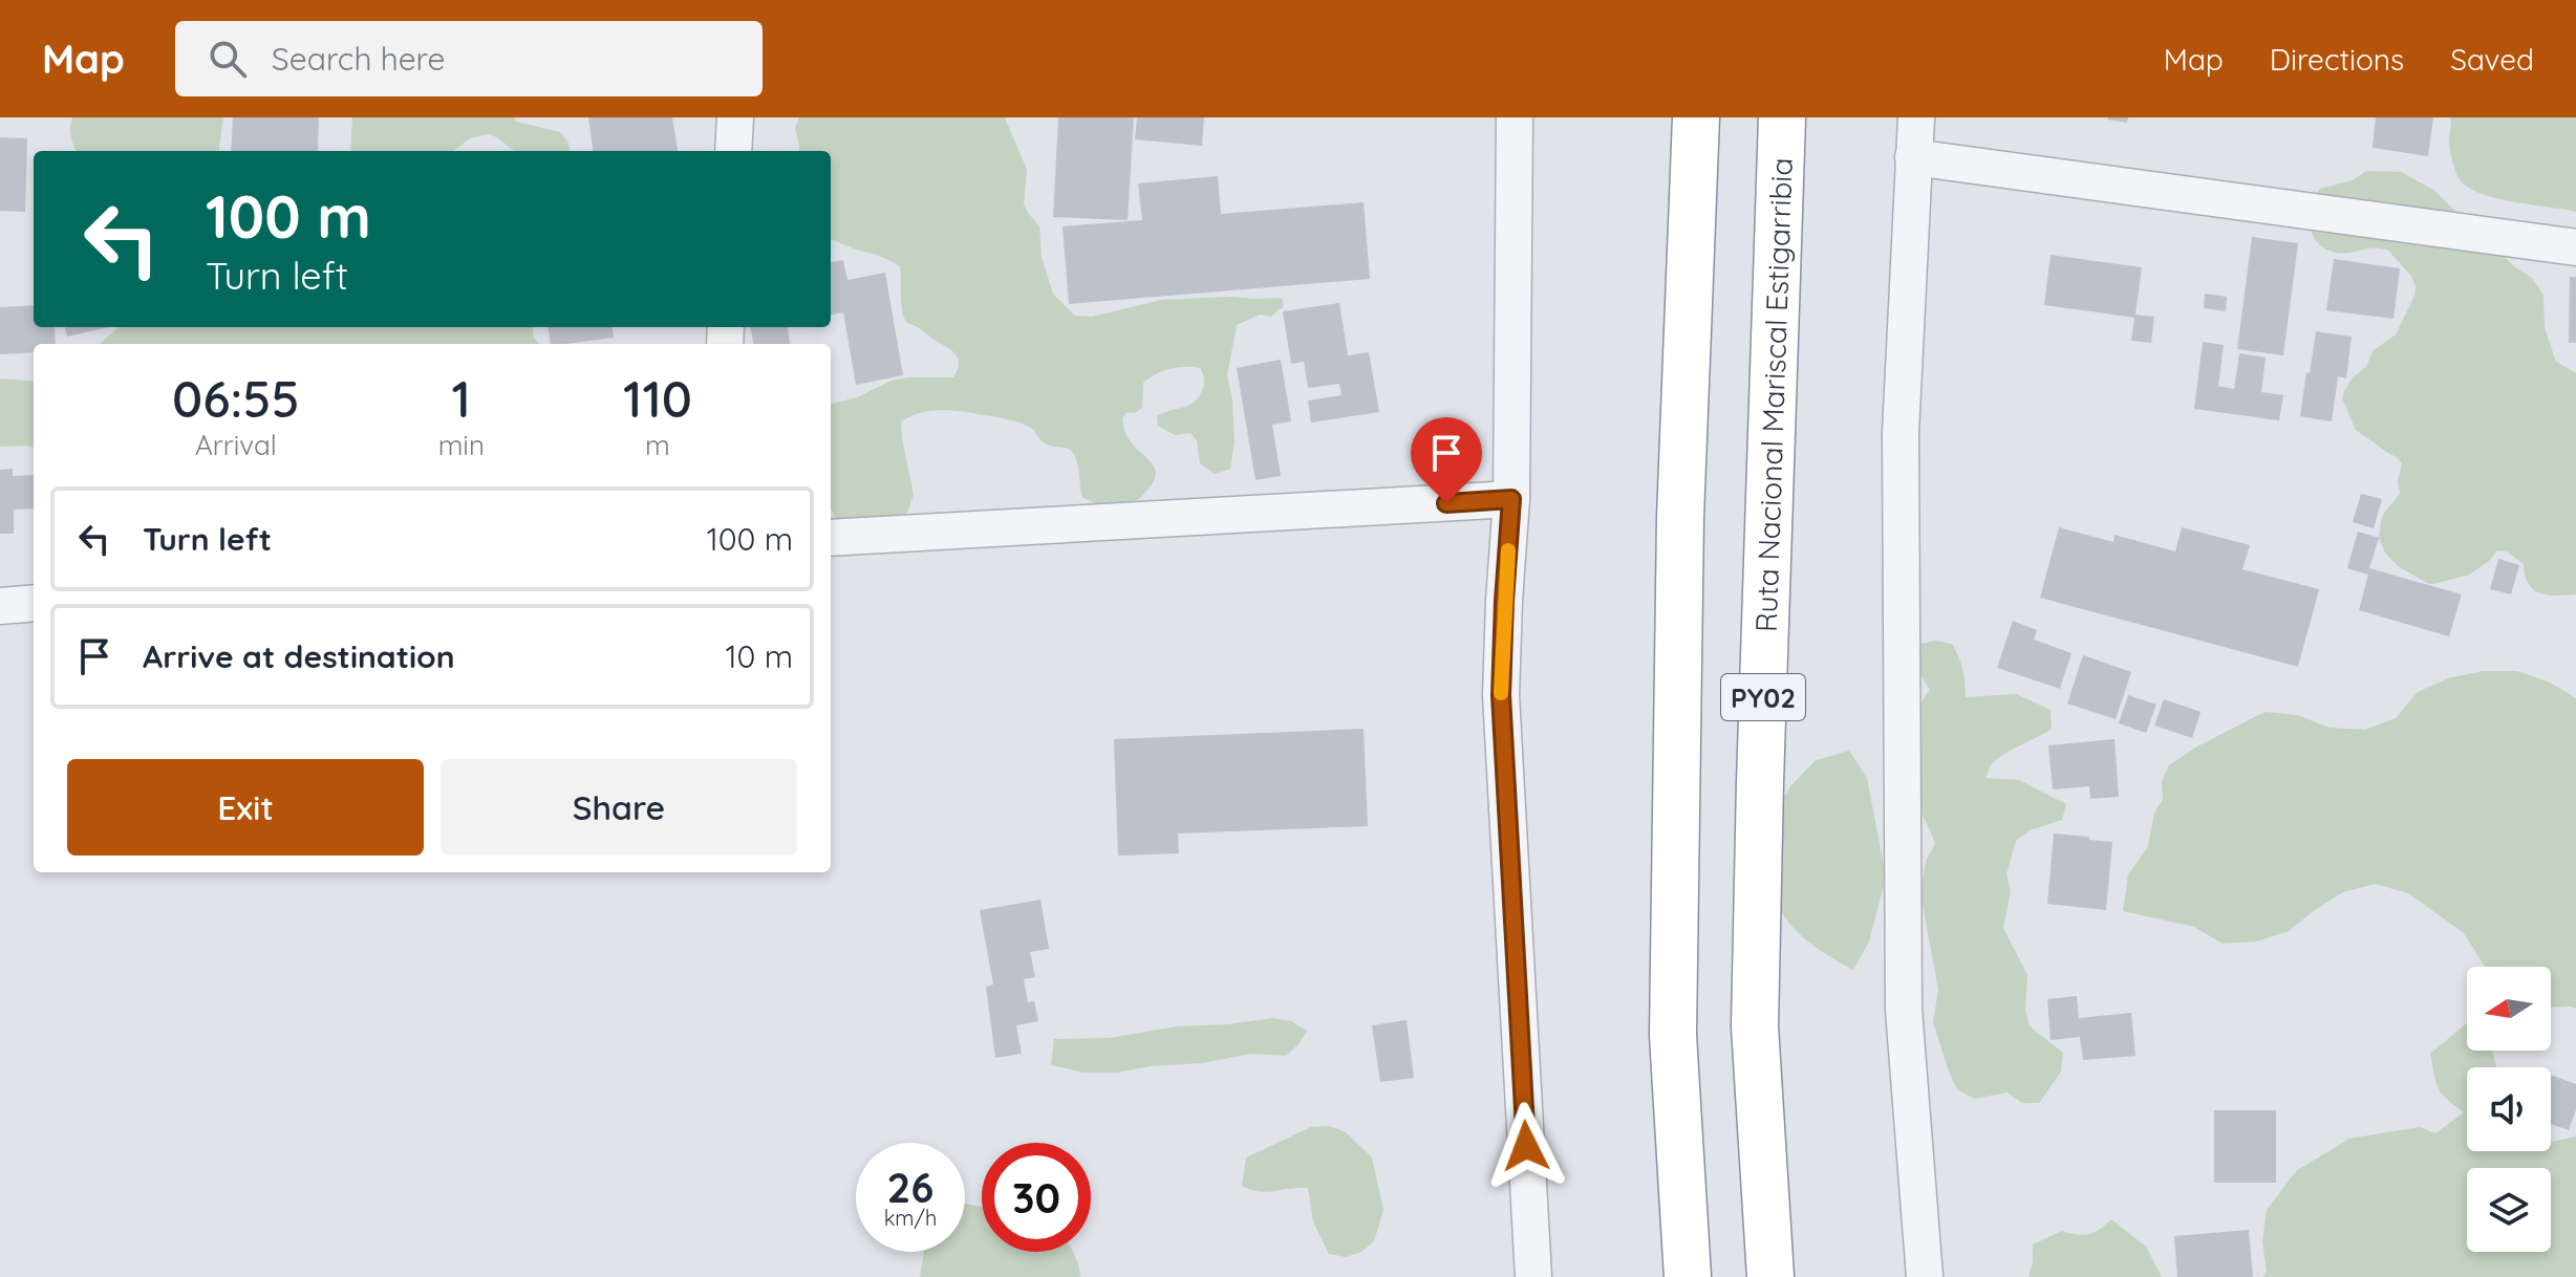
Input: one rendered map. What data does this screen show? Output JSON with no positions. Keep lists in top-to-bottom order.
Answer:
{
  "streets": {
    "highway": ["Ruta Nacional Mariscal Estigarribia", "PY02"]
  },
  "north": "left",
  "page": {
    "header": "Map",
    "search": "Search here",
    "nav": ["Map", "Directions", "Saved"],
    "turn": ["100 m", "Turn left"],
    "eta": [
      "06:55",
      "Arrival",
      "1",
      "min",
      "110",
      "m"
    ],
    "list": [
      {
        "name": "Turn left",
        "value": "100 m"
      },
      {
        "name": "Arrive at destination",
        "value": "10 m"
      }
    ],
    "buttons": ["Exit", "Share"],
    "speed": "26 km/h",
    "limit": "30"
  }
}
